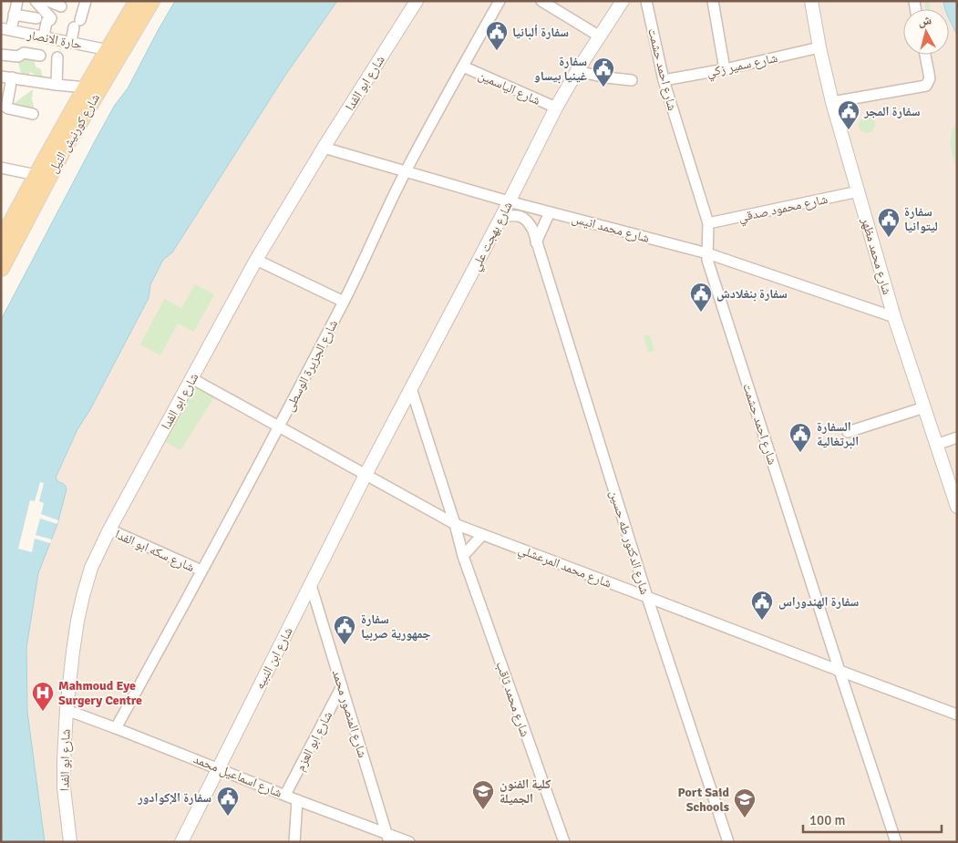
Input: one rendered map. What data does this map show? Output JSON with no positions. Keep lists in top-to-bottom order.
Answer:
{
  "streets": {
    "main road": ["شارع كورنيش النيل"],
    "street": [
      "حارة الانصار",
      "شارع سمير زكي",
      "شارع احمد حشمت",
      "شارع ابو الفدا",
      "شارع الياسمين",
      "شارع محمود صدقي",
      "شارع محمد انيس",
      "شارع بهجت علي",
      "شارع محمد مظهر",
      "شارع الجزيرة الوسطى",
      "شارع الدكتور طه حسين",
      "شارع سكه ابو الفدا",
      "شارع محمد المرعشلي",
      "شارع ابن النبيه",
      "شارع محمد ثاقب",
      "شارع المنصور محمد",
      "شارع ابو العزم",
      "شارع اسماعيل محمد"
    ]
  },
  "crossings": [
    ["حارة الانصار", "شارع كورنيش النيل"],
    ["شارع سمير زكي", "شارع احمد حشمت"],
    ["شارع سمير زكي", "شارع محمد مظهر"],
    ["شارع احمد حشمت", "شارع محمود صدقي"],
    ["شارع احمد حشمت", "شارع محمد انيس"],
    ["شارع احمد حشمت", "شارع محمد المرعشلي"],
    ["شارع ابو الفدا", "شارع محمد انيس"],
    ["شارع ابو الفدا", "شارع سكه ابو الفدا"],
    ["شارع ابو الفدا", "شارع محمد المرعشلي"],
    ["شارع ابو الفدا", "شارع اسماعيل محمد"],
    ["شارع الياسمين", "شارع بهجت علي"],
    ["شارع الياسمين", "شارع الجزيرة الوسطى"],
    ["شارع محمود صدقي", "شارع محمد مظهر"],
    ["شارع محمد انيس", "شارع بهجت علي"],
    ["شارع محمد انيس", "شارع محمد مظهر"],
    ["شارع محمد انيس", "شارع الجزيرة الوسطى"],
    ["شارع بهجت علي", "شارع الدكتور طه حسين"],
    ["شارع بهجت علي", "شارع محمد المرعشلي"],
    ["شارع بهجت علي", "شارع ابن النبيه"],
    ["شارع بهجت علي", "شارع محمد ثاقب"],
    ["شارع الجزيرة الوسطى", "شارع سكه ابو الفدا"],
    ["شارع الجزيرة الوسطى", "شارع محمد المرعشلي"],
    ["شارع الجزيرة الوسطى", "شارع اسماعيل محمد"],
    ["شارع الدكتور طه حسين", "شارع محمد المرعشلي"],
    ["شارع محمد المرعشلي", "شارع ابن النبيه"],
    ["شارع محمد المرعشلي", "شارع محمد ثاقب"],
    ["شارع ابن النبيه", "شارع المنصور محمد"],
    ["شارع ابن النبيه", "شارع اسماعيل محمد"],
    ["شارع المنصور محمد", "شارع ابو العزم"],
    ["شارع المنصور محمد", "شارع اسماعيل محمد"],
    ["شارع ابو العزم", "شارع اسماعيل محمد"]
  ],
  "places": {
    "public building": [
      "سفارة ألبانيا",
      "سفارة غينيا بيساو",
      "سفارة المجر",
      "سفارة ليتوانيا",
      "سفارة بنغلادش",
      "السفارة البرتغالية",
      "سفارة الهندوراس",
      "سفارة جمهورية صربيا",
      "سفارة الإكوادور"
    ],
    "hospital": ["Mahmoud Eye Surgery Centre"],
    "school or university": ["كلية الفنون الجميلة", "Port Said Schools"]
  },
  "scale_bar": "100 m",
  "north": "top"
}
